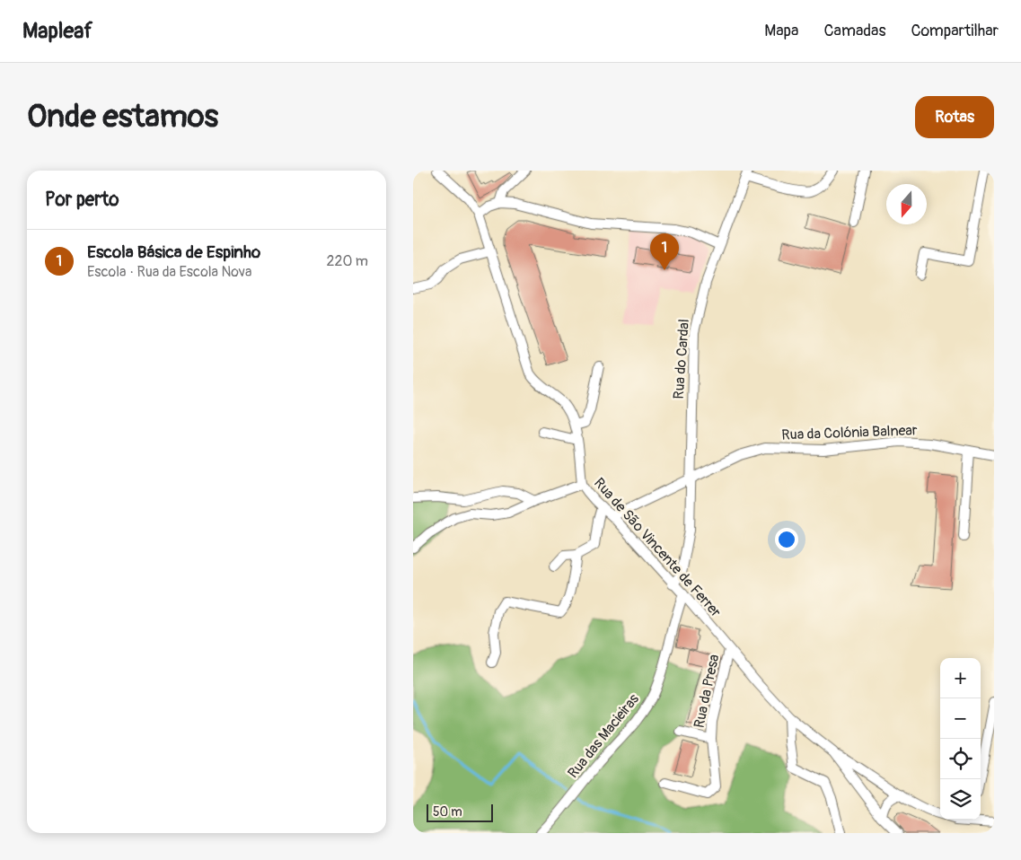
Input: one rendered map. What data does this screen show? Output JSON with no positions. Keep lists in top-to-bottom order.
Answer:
{
  "streets": {
    "street": [
      "Rua do Cardal",
      "Rua da Colónia Balnear",
      "Rua de São Vincente de Ferrer",
      "Rua da Presa",
      "Rua das Macieiras"
    ]
  },
  "crossings": [
    ["Rua do Cardal", "Rua da Colónia Balnear"],
    ["Rua do Cardal", "Rua de São Vincente de Ferrer"],
    ["Rua da Colónia Balnear", "Rua de São Vincente de Ferrer"],
    ["Rua de São Vincente de Ferrer", "Rua da Presa"],
    ["Rua de São Vincente de Ferrer", "Rua das Macieiras"]
  ],
  "scale_bar": "50 m",
  "north": "bottom",
  "page": {
    "header": "Mapleaf",
    "nav": ["Mapa", "Camadas", "Compartilhar"],
    "buttons": "Rotas",
    "title": "Onde estamos",
    "heading": "Por perto",
    "list": [
      {
        "mark": "1",
        "name": "Escola Básica de Espinho",
        "note": "Escola · Rua da Escola Nova",
        "value": "220 m"
      }
    ],
    "pins": "1",
    "map_buttons": ["+", "−"],
    "scale": "50 m"
  }
}
